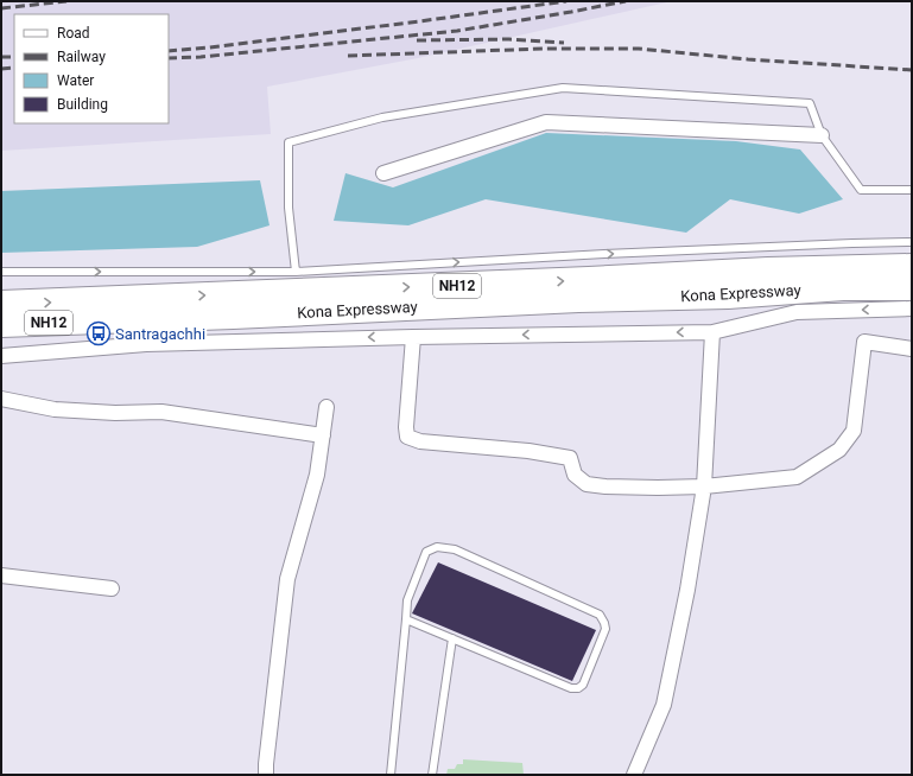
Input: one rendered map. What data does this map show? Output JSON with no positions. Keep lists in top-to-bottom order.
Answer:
{
  "streets": {
    "highway": ["NH12", "Kona Expressway"]
  },
  "places": {
    "bus stop": ["Santragachhi"]
  },
  "legend": [
    "Road",
    "Railway",
    "Water",
    "Building"
  ]
}
